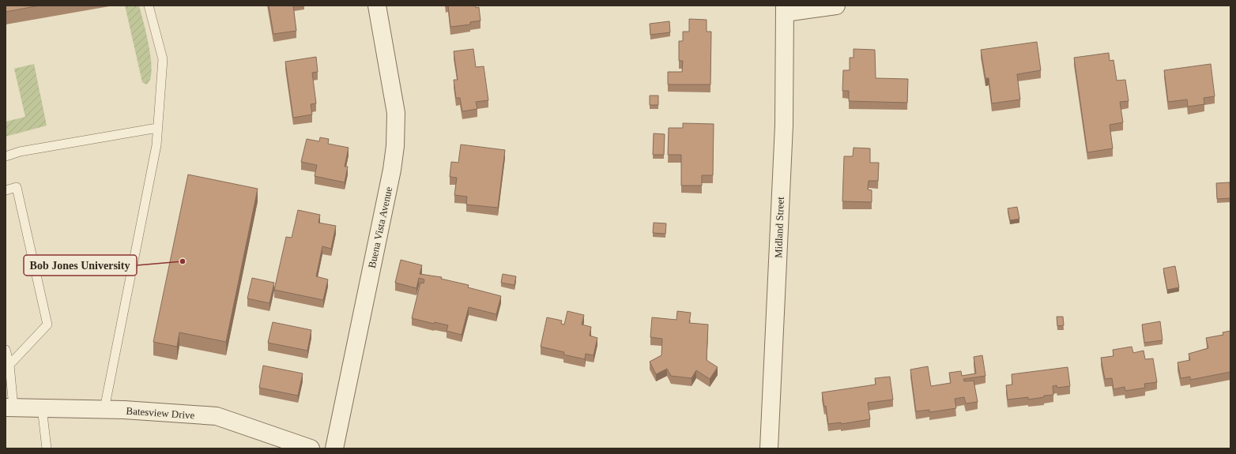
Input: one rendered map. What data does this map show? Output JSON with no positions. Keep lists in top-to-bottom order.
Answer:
{
  "streets": {
    "street": ["Buena Vista Avenue", "Midland Street", "Batesview Drive"]
  },
  "places": ["Bob Jones University"]
}
